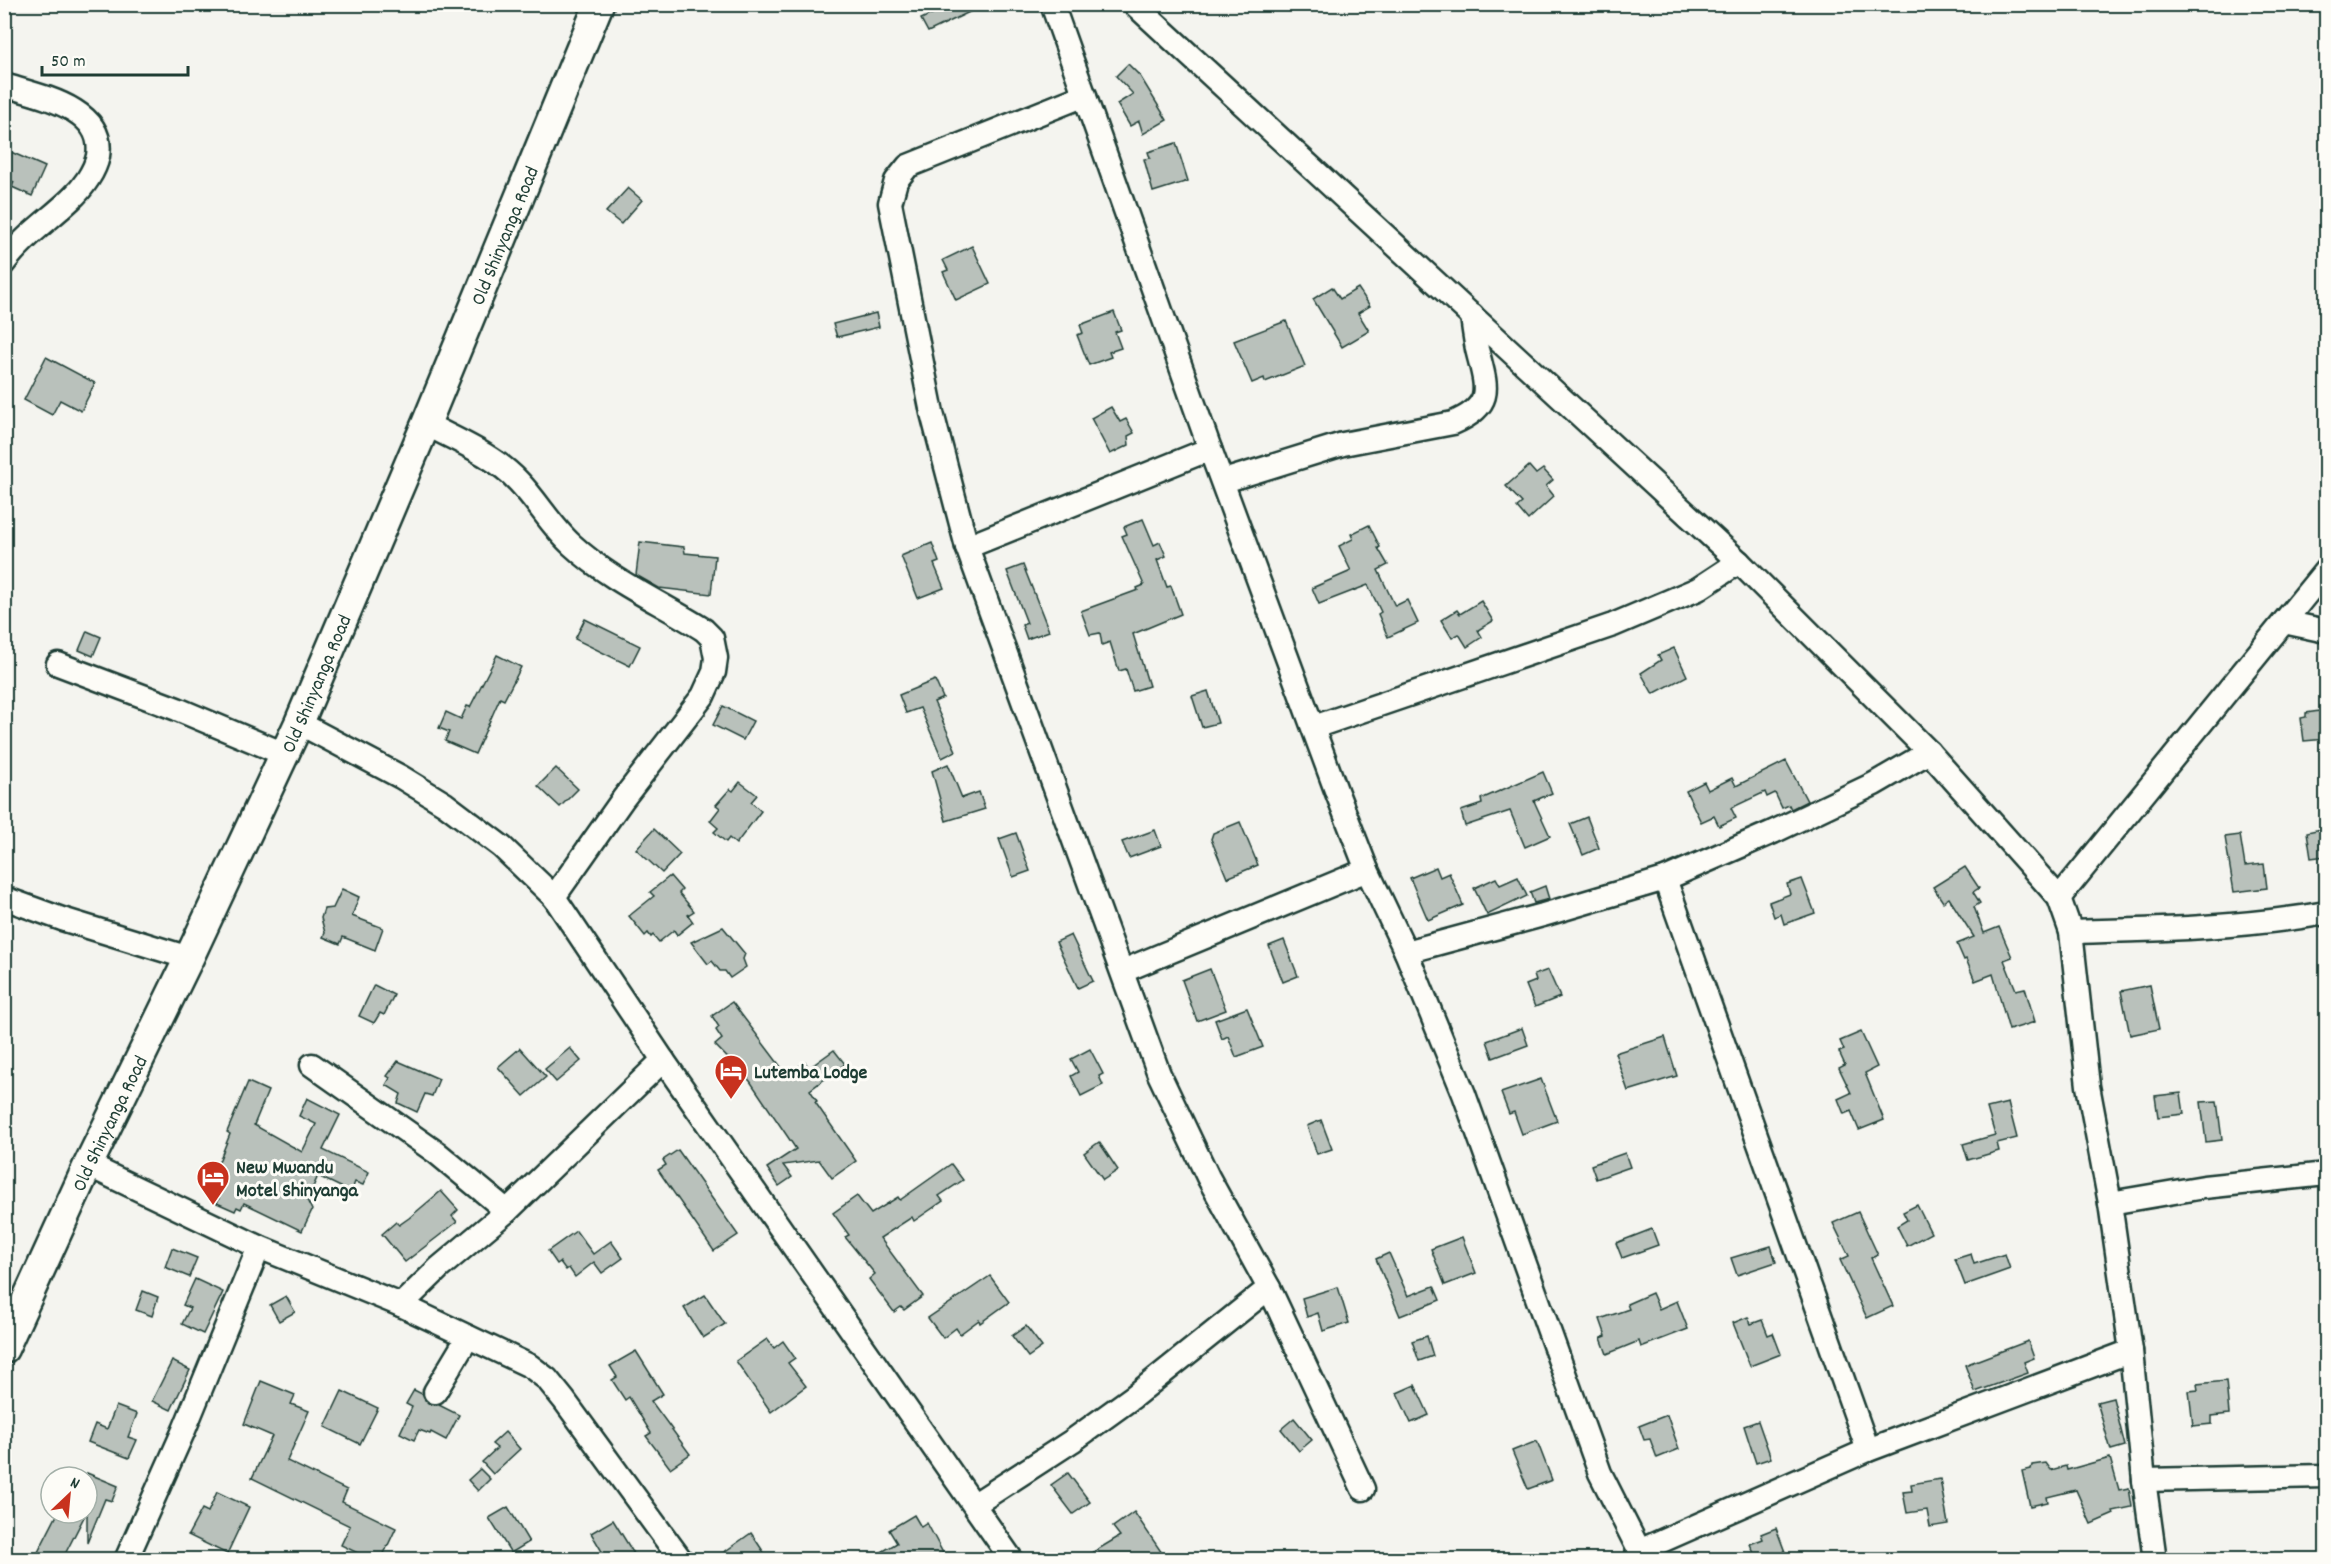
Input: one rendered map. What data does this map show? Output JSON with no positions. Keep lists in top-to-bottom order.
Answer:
{
  "streets": {
    "main road": ["Old Shinyanga Road"]
  },
  "places": {
    "hotel": ["Lutemba Lodge", "New Mwandu Motel Shinyanga"]
  },
  "scale_bar": "50 m",
  "north": "top right"
}
